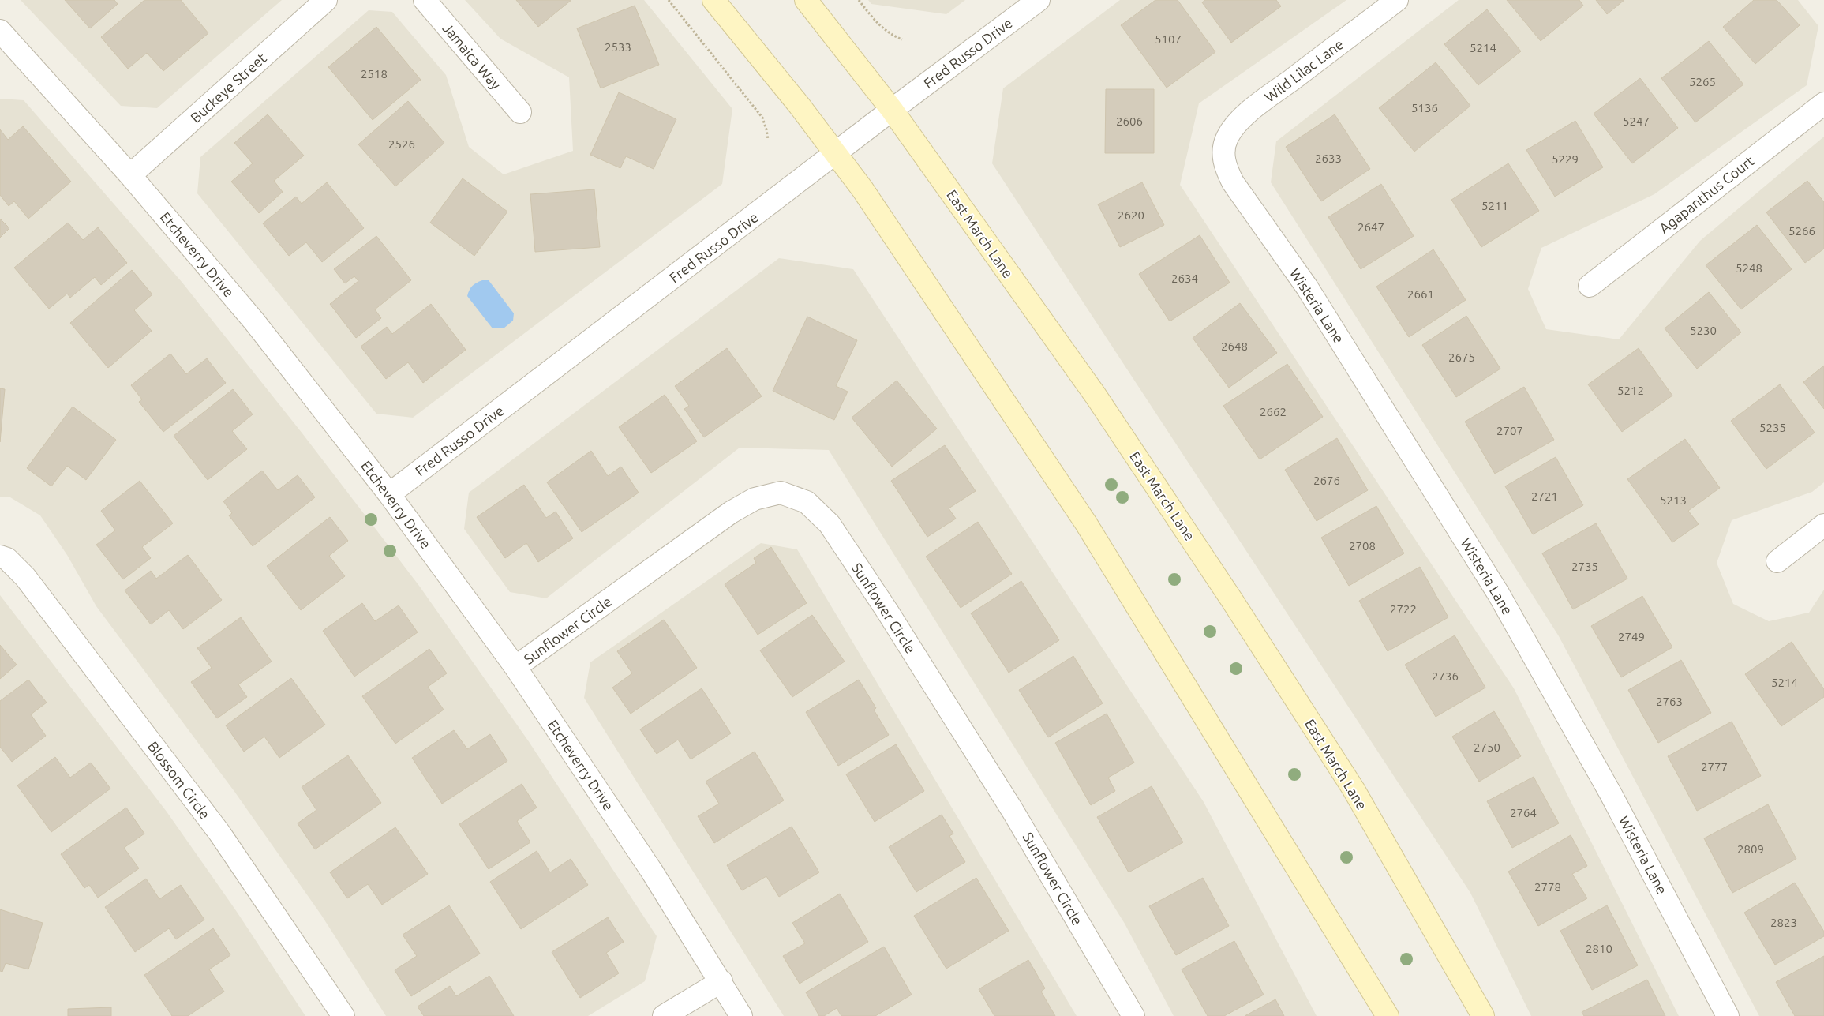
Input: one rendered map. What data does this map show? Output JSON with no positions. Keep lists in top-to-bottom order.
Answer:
{
  "streets": {
    "main road": ["East March Lane"],
    "street": [
      "Fred Russo Drive",
      "Jamaica Way",
      "Wild Lilac Lane",
      "Buckeye Street",
      "Agapanthus Court",
      "Etcheverry Drive",
      "Wisteria Lane",
      "Sunflower Circle",
      "Blossom Circle"
    ]
  },
  "crossings": [
    ["Fred Russo Drive", "East March Lane"],
    ["Fred Russo Drive", "Etcheverry Drive"],
    ["Wild Lilac Lane", "Wisteria Lane"],
    ["Buckeye Street", "Etcheverry Drive"],
    ["Etcheverry Drive", "Sunflower Circle"]
  ],
  "house_numbers": [
    "5107",
    "2533",
    "5214",
    "2518",
    "5265",
    "5136",
    "2606",
    "5247",
    "2526",
    "2633",
    "5229",
    "5211",
    "2620",
    "2647",
    "5266",
    "5248",
    "2634",
    "2661",
    "5230",
    "2648",
    "2675",
    "5212",
    "2662",
    "5235",
    "2707",
    "2676",
    "2721",
    "5213",
    "2708",
    "2735",
    "2722",
    "2749",
    "2736",
    "5214",
    "2763",
    "2750",
    "2777",
    "2764",
    "2809",
    "2778",
    "2823",
    "2810"
  ]
}
